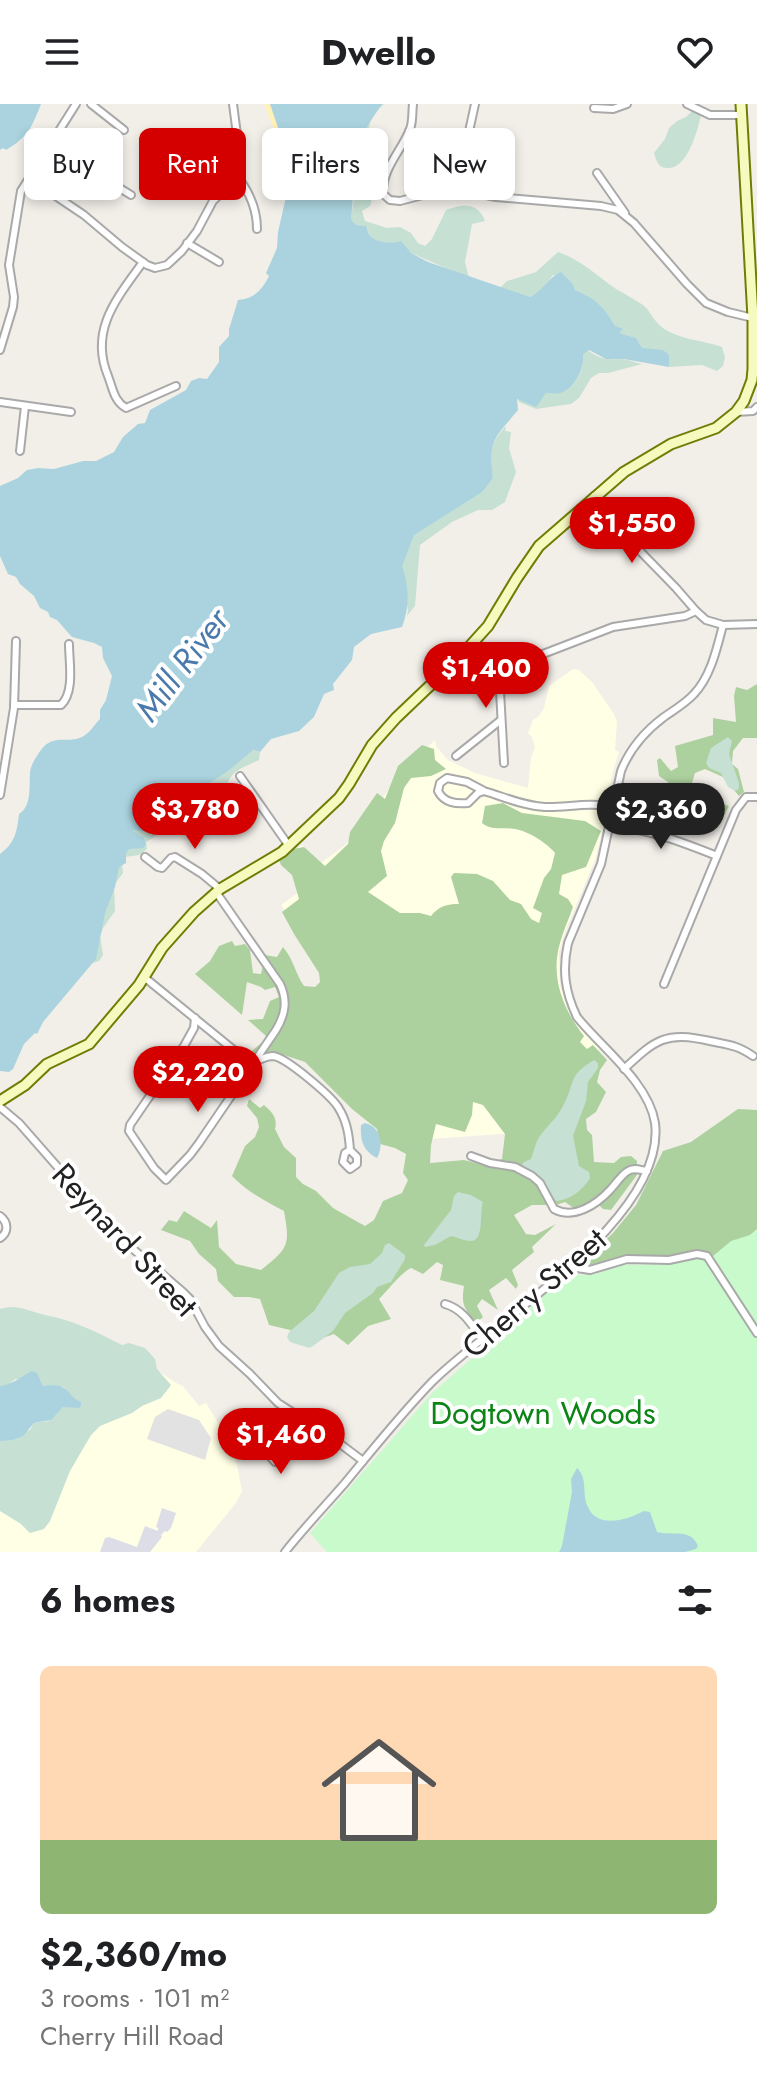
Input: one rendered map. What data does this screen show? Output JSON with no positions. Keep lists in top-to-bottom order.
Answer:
{
  "streets": {
    "street": ["Reynard Street", "Cherry Street"]
  },
  "crossings": [
    ["Reynard Street", "Cherry Street"]
  ],
  "water": ["Mill River"],
  "parks": ["Dogtown Woods"],
  "page": {
    "header": "Dwello",
    "chip": [
      "Buy",
      "Rent",
      "Filters",
      "New"
    ],
    "price": [
      "$1,550",
      "$1,400",
      "$3,780",
      "$2,360",
      "$2,220",
      "$1,460"
    ],
    "heading": "6 homes",
    "list": [
      {
        "name": "$2,360/mo",
        "note": "3 rooms · 101 m² · Cherry Hill Road"
      }
    ]
  }
}
